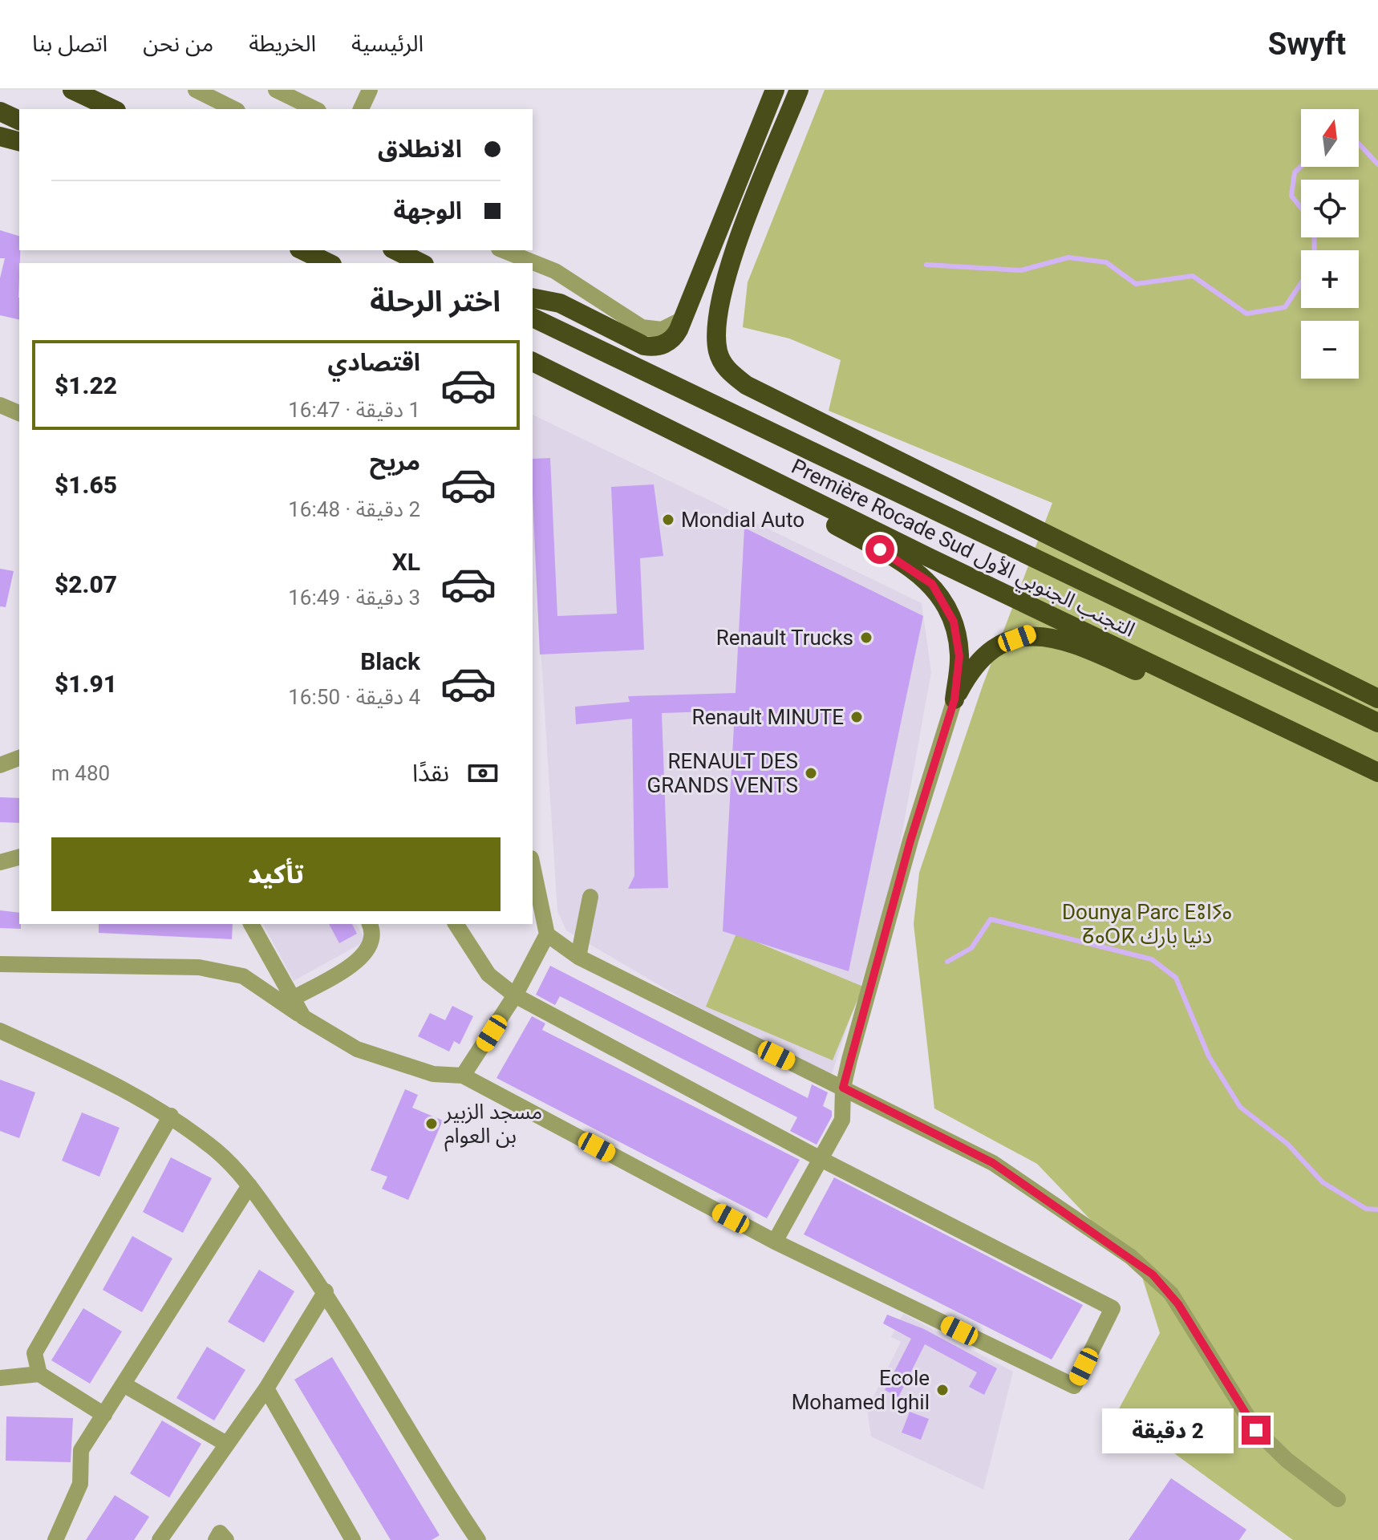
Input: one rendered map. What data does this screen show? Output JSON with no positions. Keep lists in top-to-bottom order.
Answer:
{
  "streets": {
    "highway": ["Première Rocade Sud التجنب الجنوبي الأول"]
  },
  "parks": ["Dounya Parc ⴹⵓⵏⵢⴰ ⵒⴰⵔⴽ دنيا بارك"],
  "places": [
    "Mondial Auto",
    "Renault Trucks",
    "Renault MINUTE",
    "RENAULT DES GRANDS VENTS",
    "مسجد الزبير بن العوام",
    "Ecole Mohamed Ighil"
  ],
  "north": "top",
  "page": {
    "header": "Swyft",
    "nav": [
      "الرئيسية",
      "الخريطة",
      "من نحن",
      "اتصل بنا"
    ],
    "map_buttons": ["+", "−"],
    "banner": ["الانطلاق", "الوجهة"],
    "heading": "اختر الرحلة",
    "list": [
      {
        "name": "اقتصادي",
        "note": "1 دقيقة · 16:47",
        "value": "$1.22"
      },
      {
        "name": "مريح",
        "note": "2 دقيقة · 16:48",
        "value": "$1.65"
      },
      {
        "name": "XL",
        "note": "3 دقيقة · 16:49",
        "value": "$2.07"
      },
      {
        "name": "Black",
        "note": "4 دقيقة · 16:50",
        "value": "$1.91"
      }
    ],
    "pay": ["نقدًا", "480 m"],
    "buttons": "تأكيد",
    "bubble": "2 دقيقة"
  }
}
